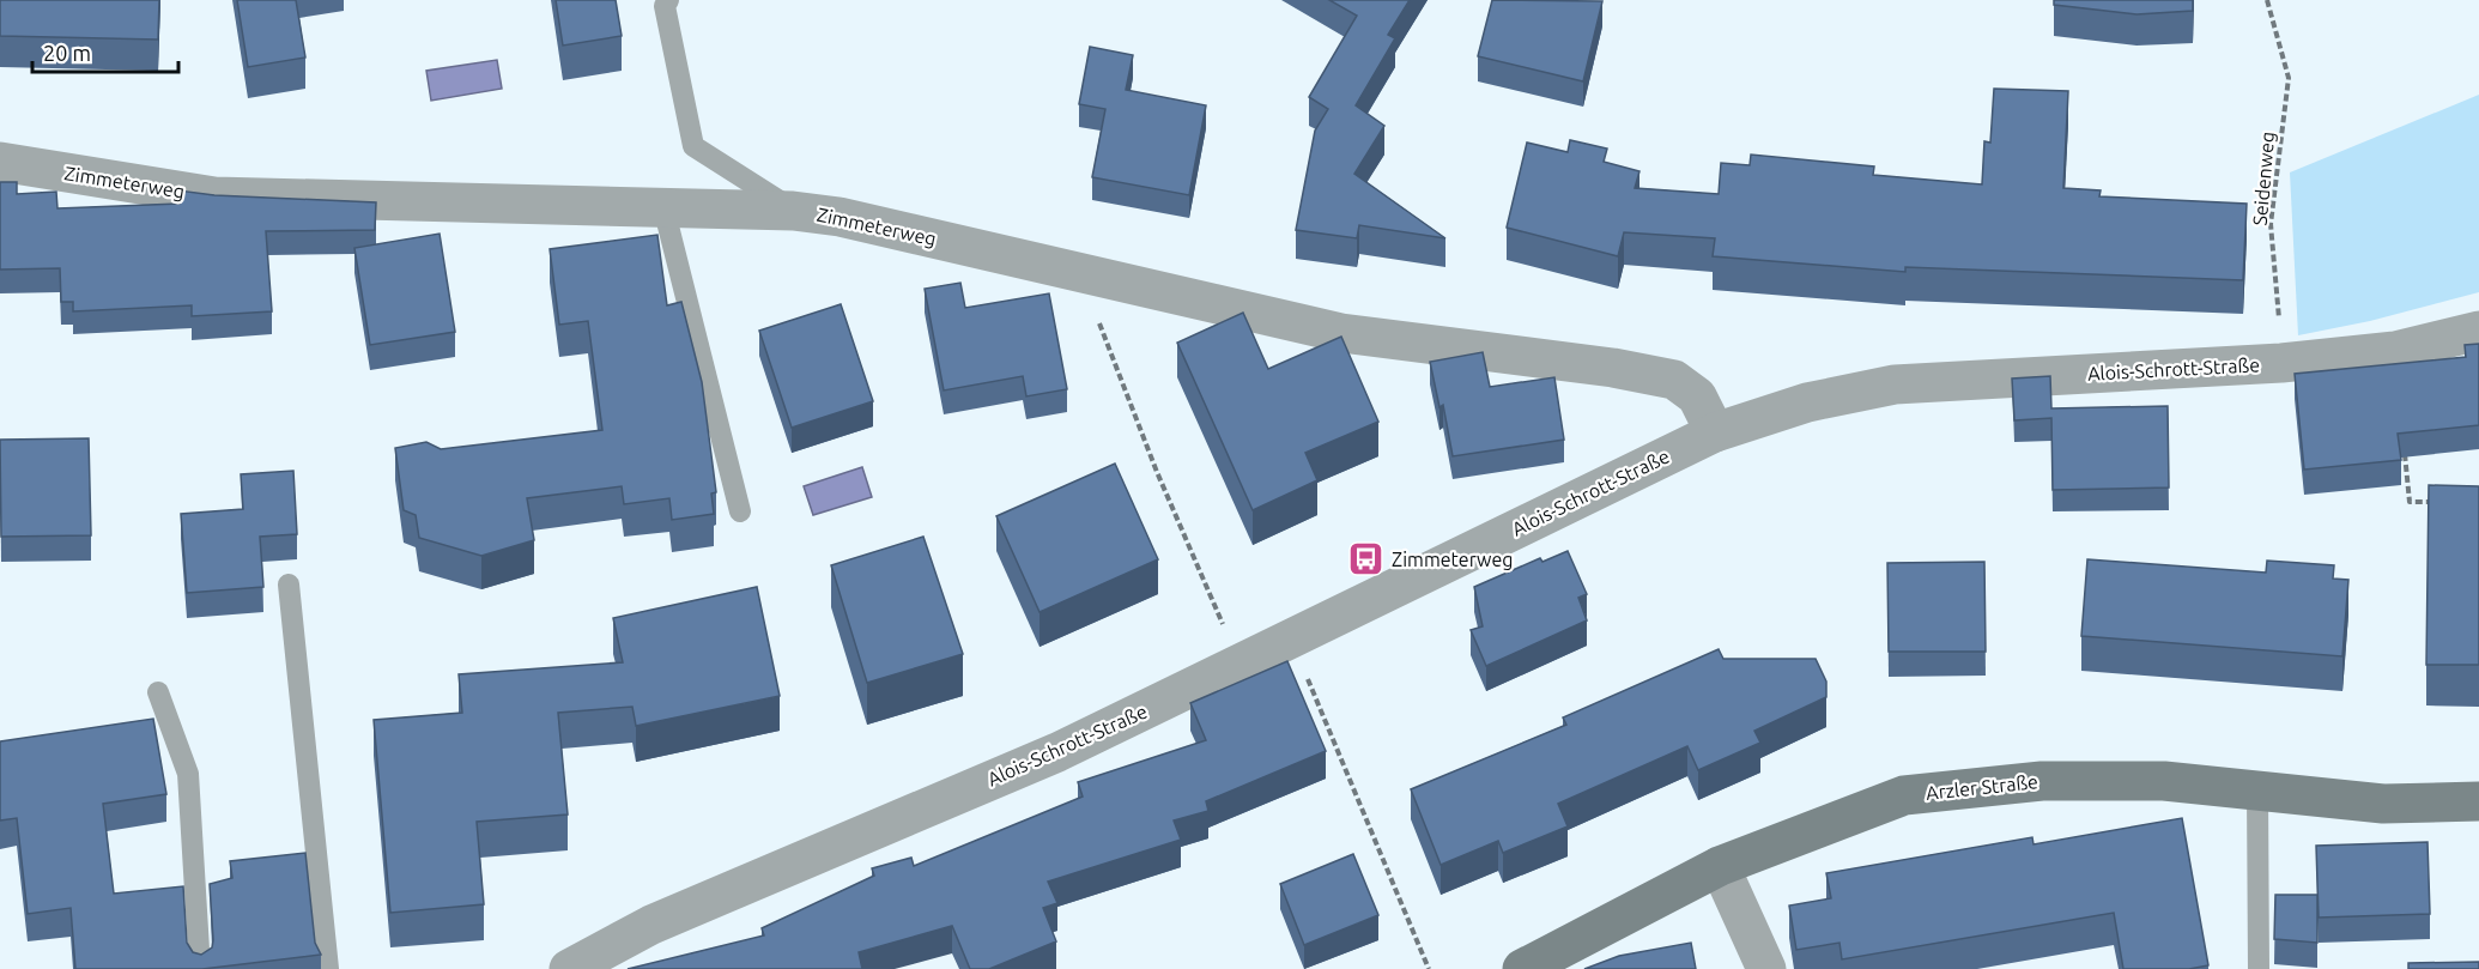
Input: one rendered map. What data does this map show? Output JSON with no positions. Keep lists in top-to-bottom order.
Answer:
{
  "streets": {
    "main road": ["Arzler Straße"],
    "street": ["Zimmeterweg", "Alois-Schrott-Straße"],
    "path": ["Seidenweg"]
  },
  "crossings": [
    ["Seidenweg", "Alois-Schrott-Straße"],
    ["Zimmeterweg", "Alois-Schrott-Straße"]
  ],
  "places": {
    "bus stop": ["Zimmeterweg"]
  },
  "scale_bar": "20 m"
}
